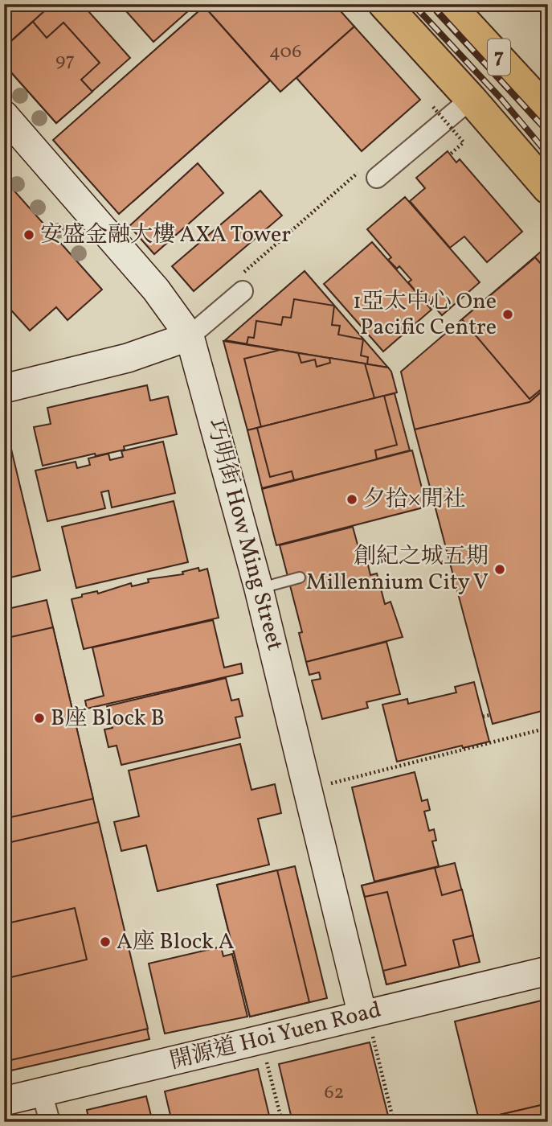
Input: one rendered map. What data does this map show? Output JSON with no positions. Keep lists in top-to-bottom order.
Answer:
{
  "streets": {
    "highway": ["7"],
    "street": ["巧明街 How Ming Street", "開源道 Hoi Yuen Road"]
  },
  "crossings": [
    ["巧明街 How Ming Street", "開源道 Hoi Yuen Road"]
  ],
  "places": [
    "安盛金融大樓 AXA Tower",
    "1亞太中心 One Pacific Centre",
    "夕拾×閒社",
    "創紀之城五期 Millennium City V",
    "B座 Block B",
    "A座 Block A"
  ],
  "house_numbers": ["406", "97", "62"]
}
